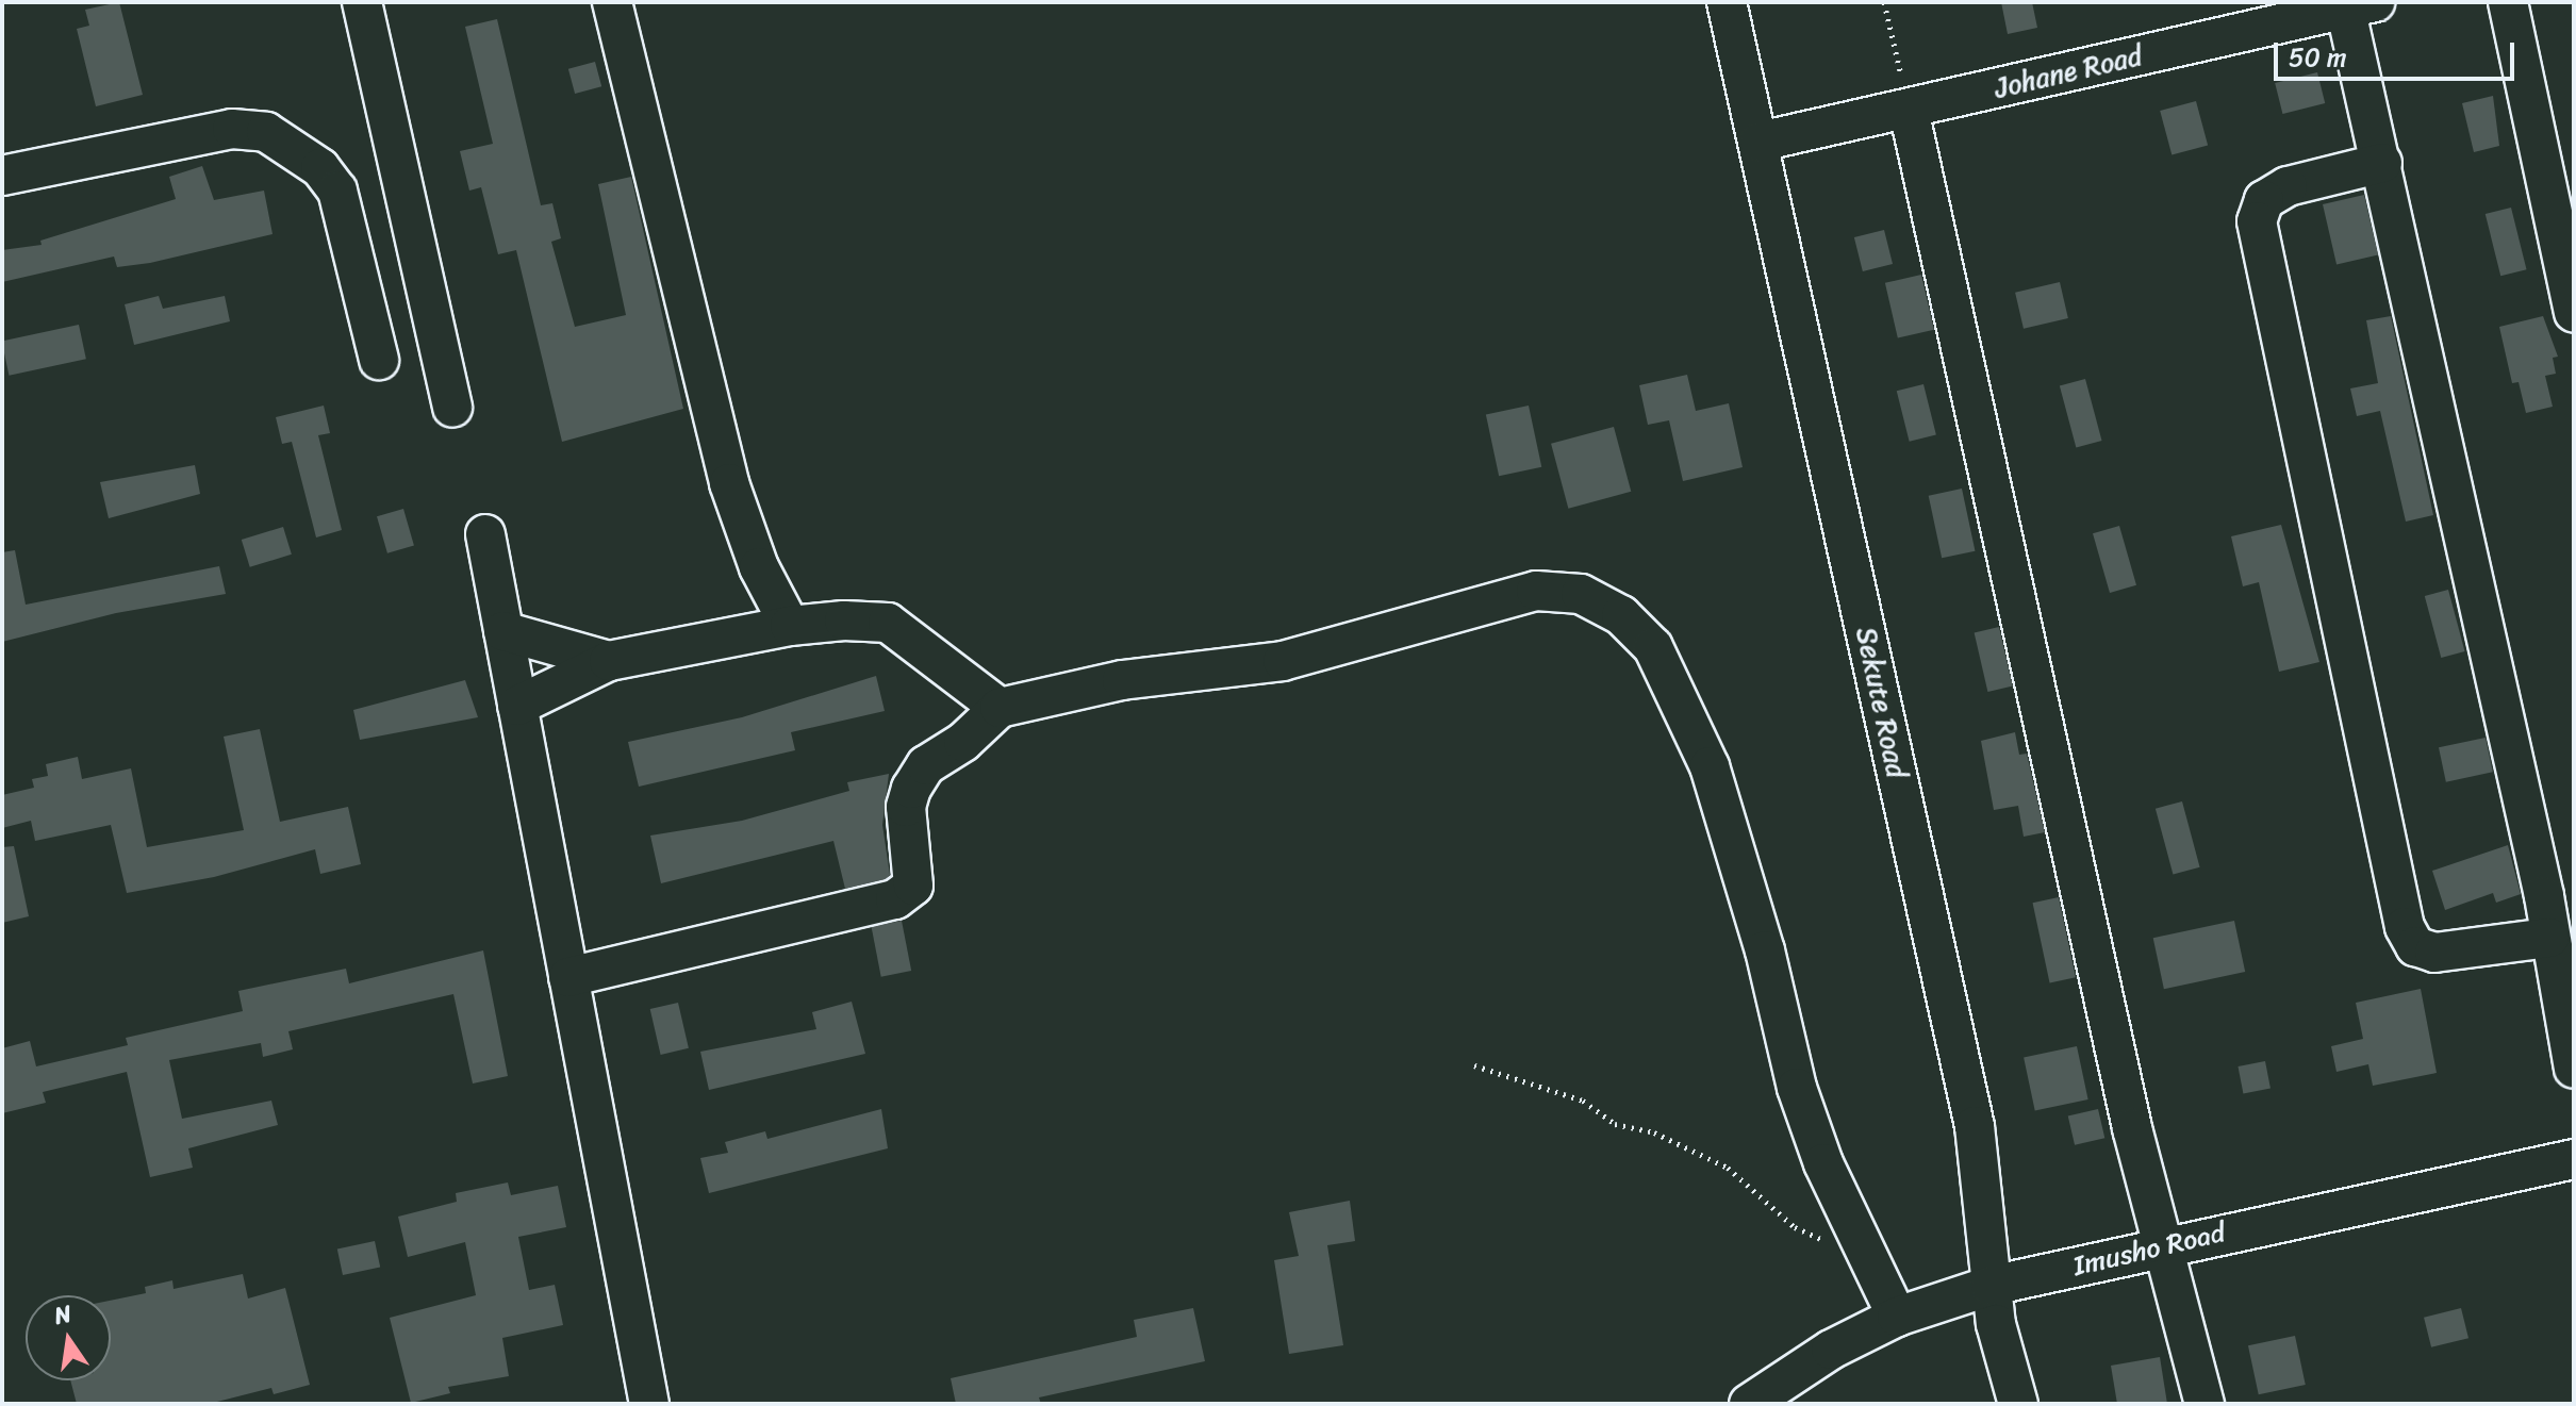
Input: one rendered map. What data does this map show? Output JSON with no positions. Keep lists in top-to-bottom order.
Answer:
{
  "streets": {
    "street": ["Johane Road", "Sekute Road", "Imusho Road"]
  },
  "crossings": [
    ["Johane Road", "Sekute Road"],
    ["Sekute Road", "Imusho Road"]
  ],
  "scale_bar": "50 m",
  "north": "top"
}
